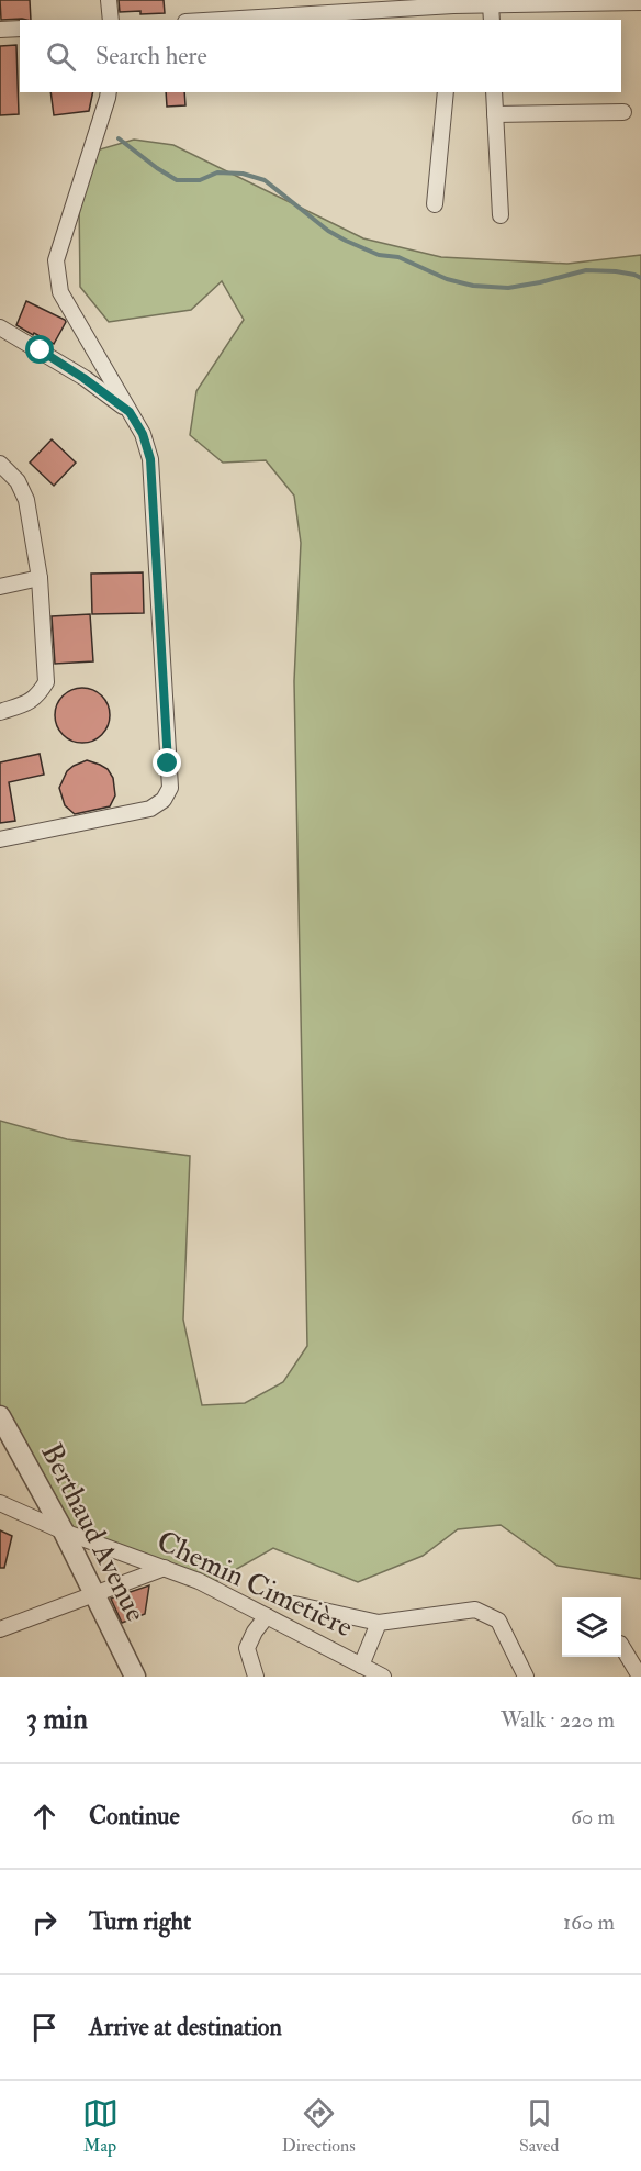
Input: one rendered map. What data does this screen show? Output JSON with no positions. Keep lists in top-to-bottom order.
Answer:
{
  "streets": {
    "street": ["Berthaud Avenue", "Chemin Cimetière"]
  },
  "crossings": [
    ["Berthaud Avenue", "Chemin Cimetière"]
  ],
  "page": {
    "search": "Search here",
    "heading": ["3 min", "Walk · 220 m"],
    "list": [
      ["Continue", "60 m"],
      ["Turn right", "160 m"],
      "Arrive at destination"
    ],
    "nav": ["Map", "Directions", "Saved"]
  }
}
